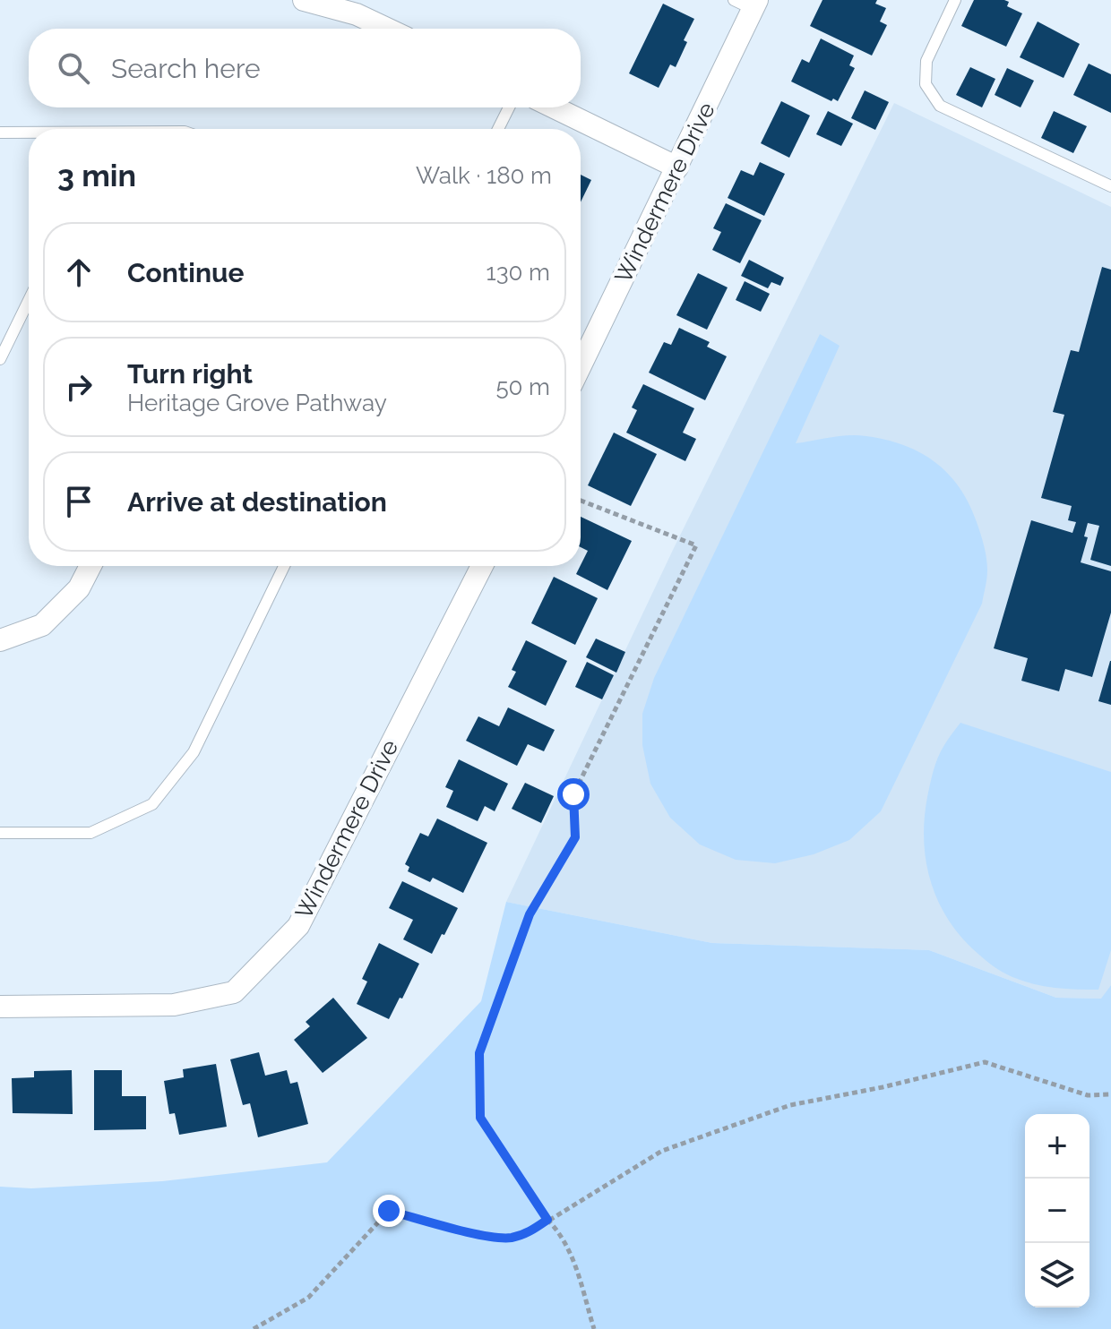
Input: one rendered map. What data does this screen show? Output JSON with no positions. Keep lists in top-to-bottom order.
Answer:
{
  "streets": {
    "street": ["Windermere Drive"]
  },
  "page": {
    "search": "Search here",
    "heading": ["3 min", "Walk · 180 m"],
    "list": [
      ["Continue", "130 m"],
      ["Turn right", "Heritage Grove Pathway", "50 m"],
      "Arrive at destination"
    ],
    "map_buttons": ["+", "−"]
  }
}
